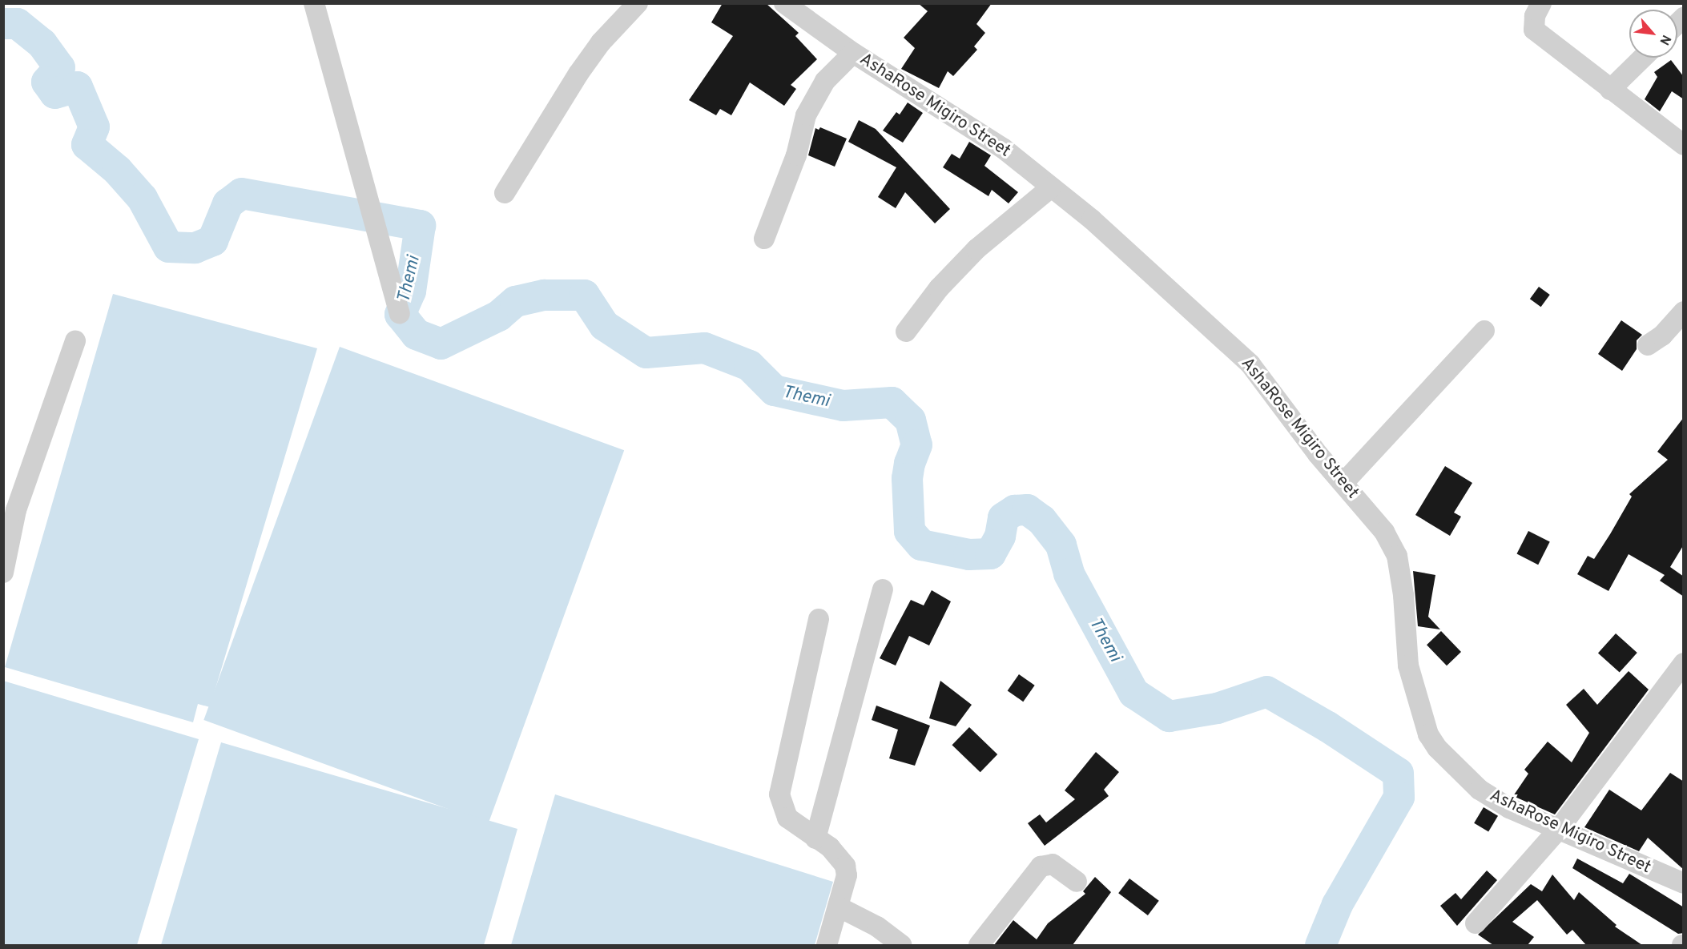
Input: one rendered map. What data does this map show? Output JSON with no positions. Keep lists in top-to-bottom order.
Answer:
{
  "streets": {
    "street": ["AshaRose Migiro Street"]
  },
  "water": ["Themi"],
  "north": "bottom right"
}
